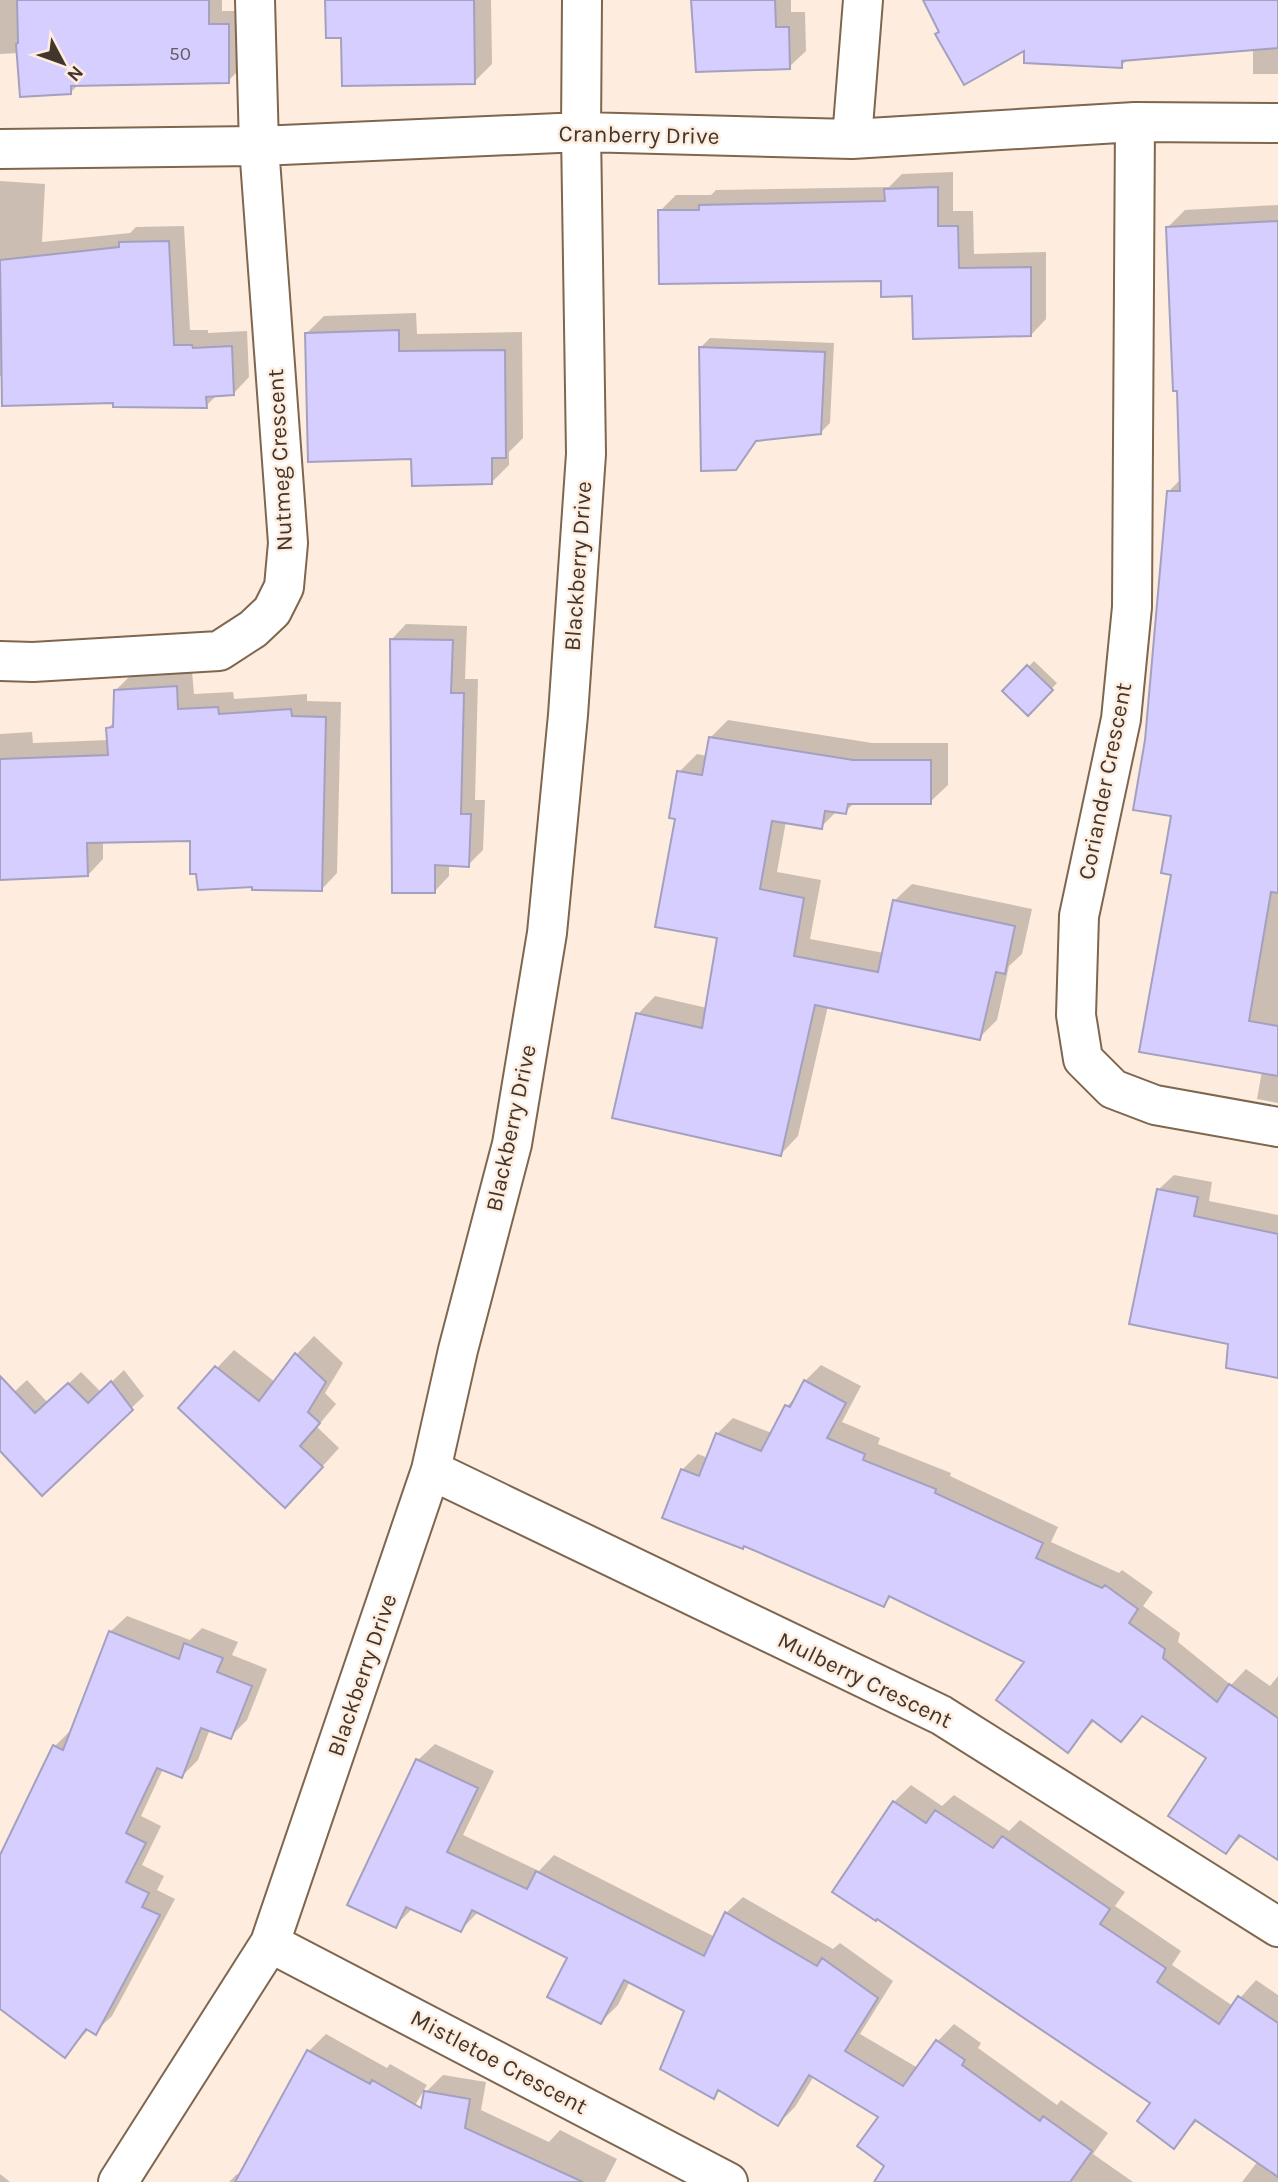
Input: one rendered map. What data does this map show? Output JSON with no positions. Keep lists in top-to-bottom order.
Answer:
{
  "streets": {
    "street": [
      "Cranberry Drive",
      "Nutmeg Crescent",
      "Blackberry Drive",
      "Coriander Crescent",
      "Mulberry Crescent",
      "Mistletoe Crescent"
    ]
  },
  "crossings": [
    ["Cranberry Drive", "Nutmeg Crescent"],
    ["Cranberry Drive", "Blackberry Drive"],
    ["Cranberry Drive", "Coriander Crescent"],
    ["Blackberry Drive", "Mulberry Crescent"],
    ["Blackberry Drive", "Mistletoe Crescent"]
  ],
  "house_numbers": ["50"],
  "north": "bottom right"
}
